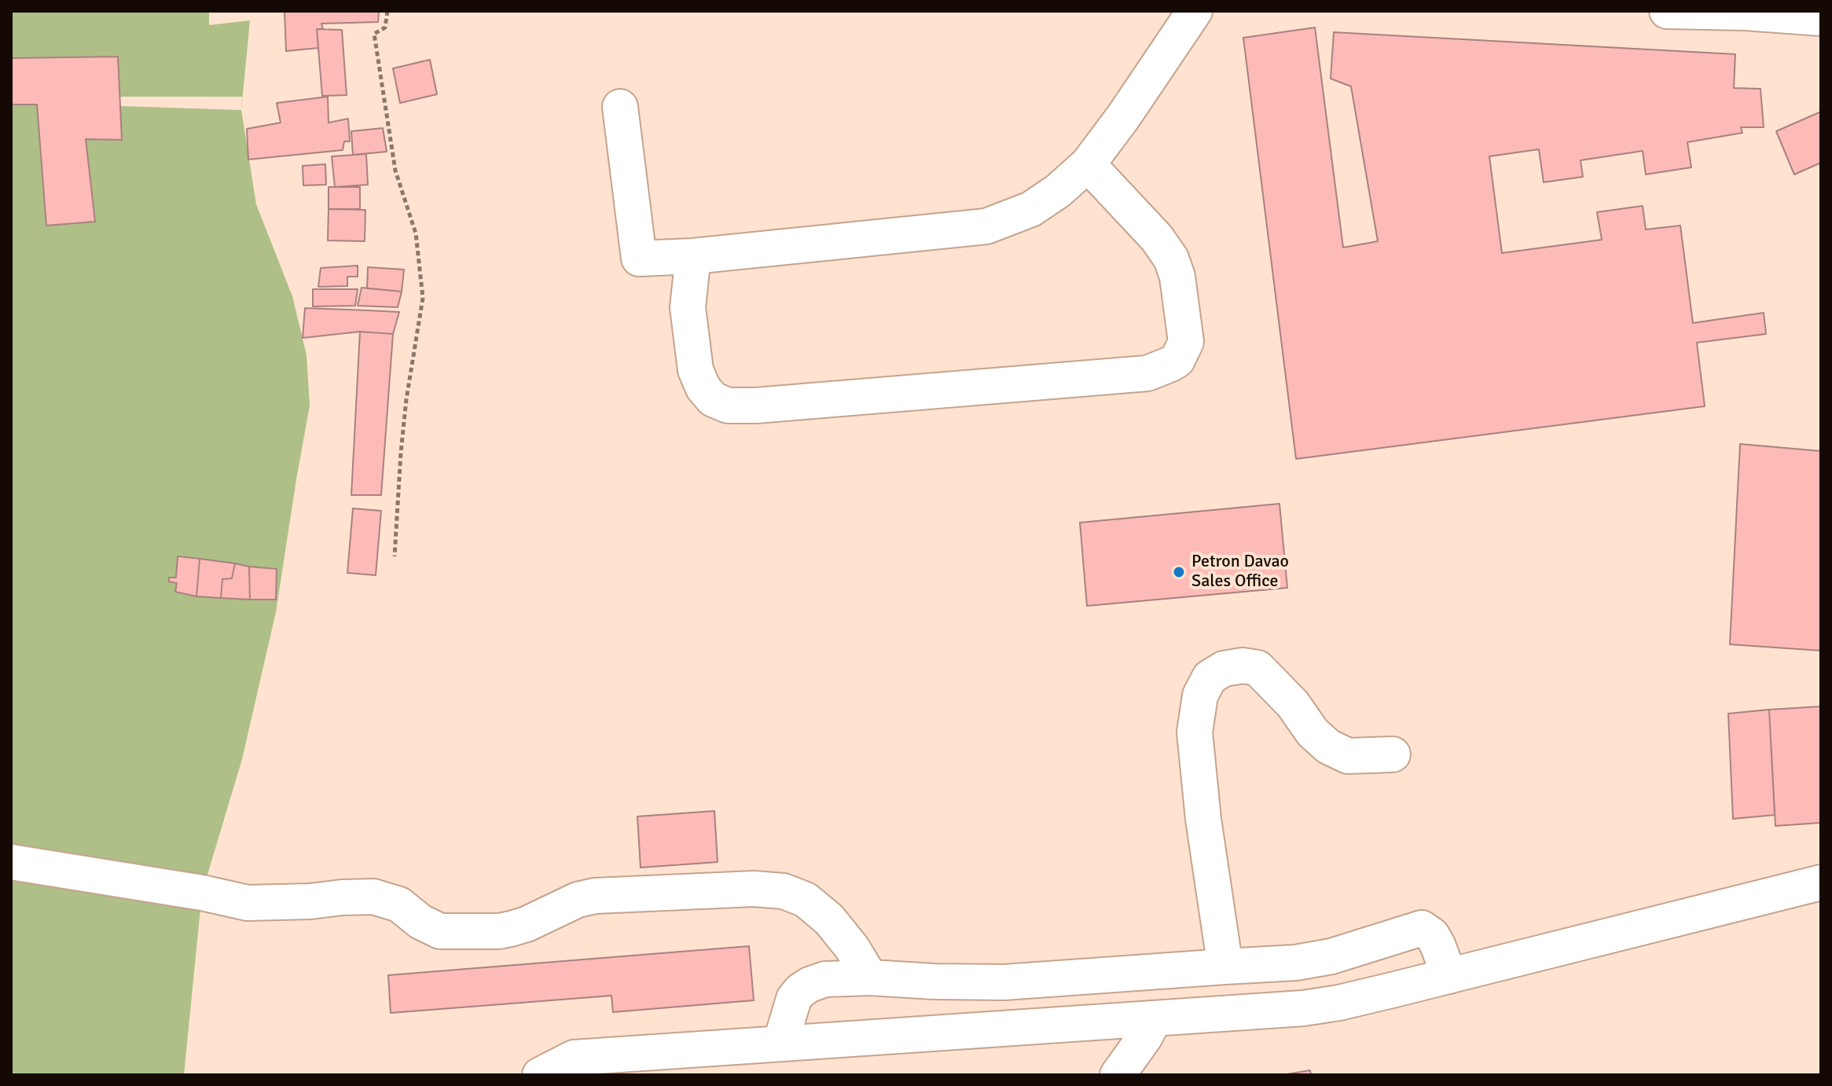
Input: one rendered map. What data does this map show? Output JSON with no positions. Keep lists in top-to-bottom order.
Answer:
{
  "places": ["Petron Davao Sales Office"]
}
